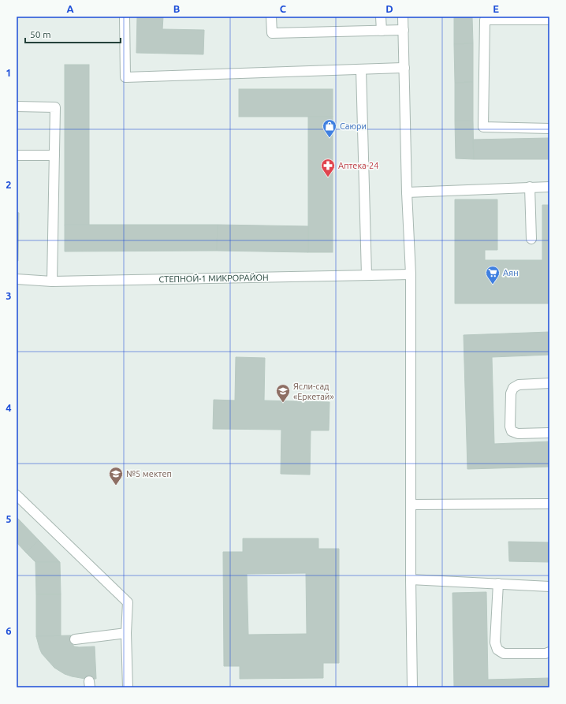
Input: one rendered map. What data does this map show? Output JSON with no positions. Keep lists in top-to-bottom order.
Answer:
{
  "streets": {
    "street": ["СТЕПНОЙ-1 МИКРОРАЙОН"]
  },
  "places": {
    "shop": ["Саюри"],
    "pharmacy": ["Аптека-24"],
    "supermarket": ["Аян"],
    "school or university": ["Ясли-сад «Еркетай»", "№5 мектеп"]
  },
  "scale_bar": "50 m",
  "grid": {
    "columns": [
      "A",
      "B",
      "C",
      "D",
      "E"
    ],
    "rows": [
      "1",
      "2",
      "3",
      "4",
      "5",
      "6"
    ]
  }
}
